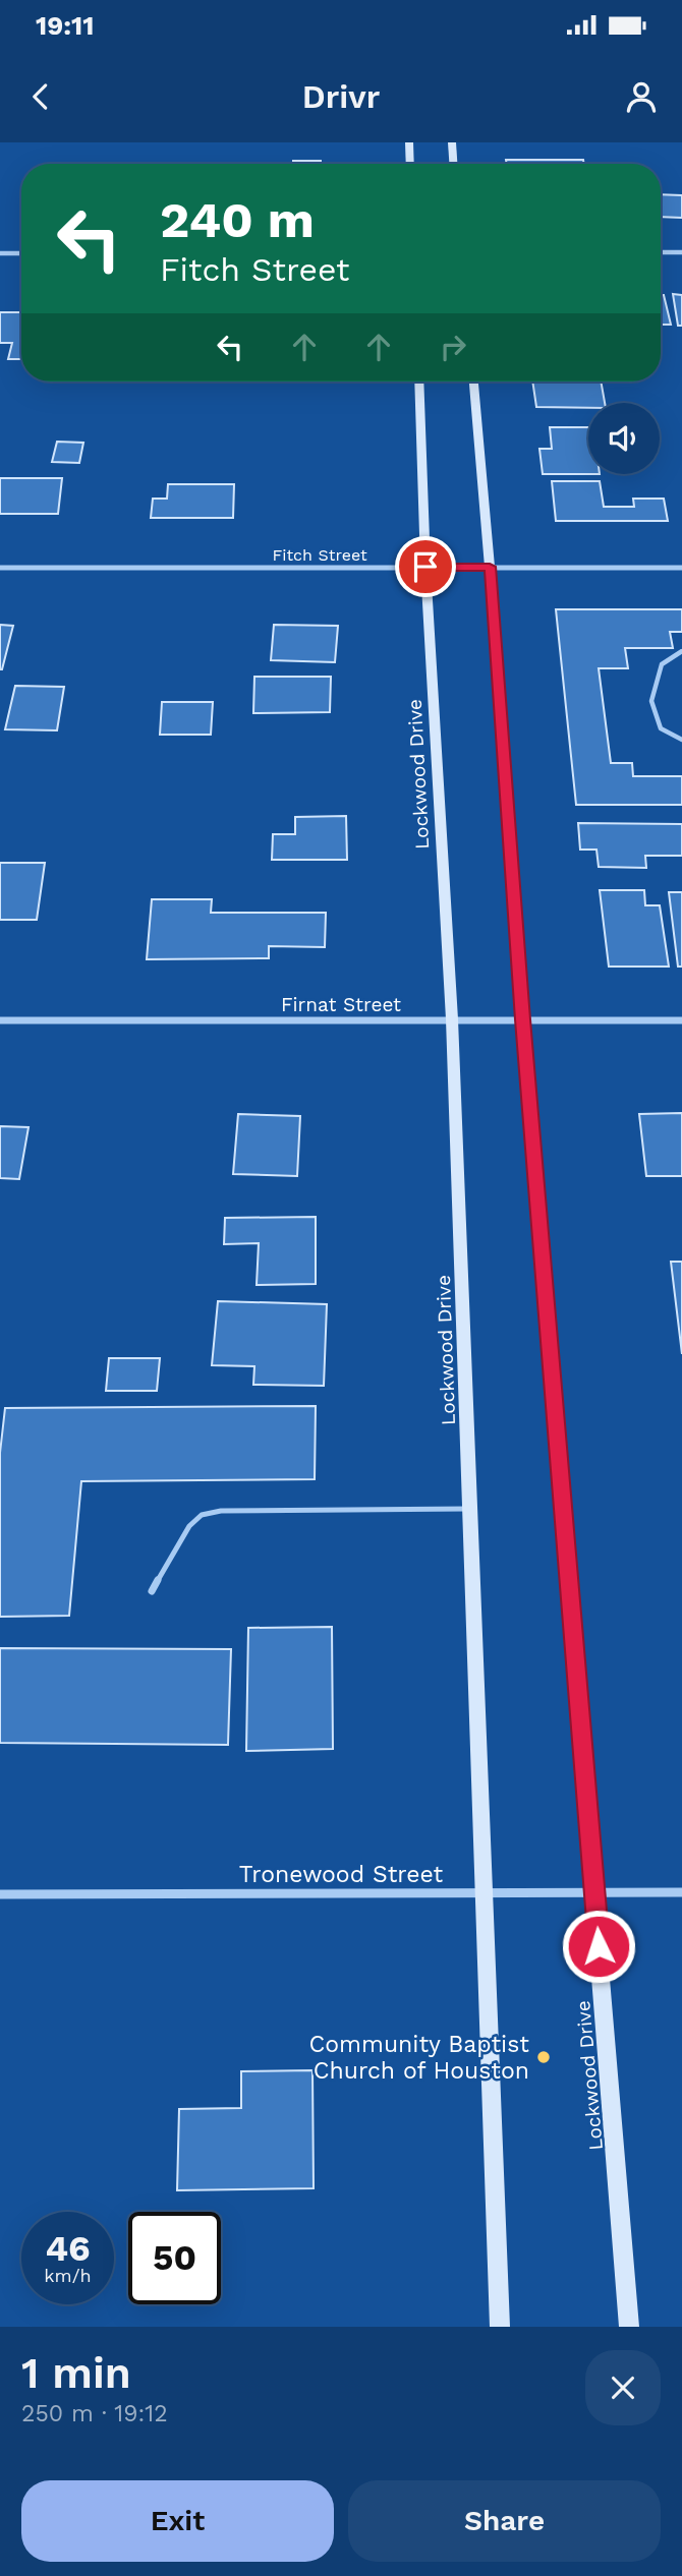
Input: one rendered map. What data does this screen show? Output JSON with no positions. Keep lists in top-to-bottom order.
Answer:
{
  "streets": {
    "main road": ["Lockwood Drive"],
    "street": ["Fitch Street", "Firnat Street", "Tronewood Street"]
  },
  "crossings": [
    ["Fitch Street", "Lockwood Drive"],
    ["Lockwood Drive", "Firnat Street"],
    ["Lockwood Drive", "Tronewood Street"]
  ],
  "places": ["Community Baptist Church of Houston"],
  "page": {
    "status": "19:11",
    "header": "Drivr",
    "turn": ["240 m", "Fitch Street"],
    "speed": "46 km/h",
    "limit": "50",
    "heading": ["1 min", "250 m · 19:12"],
    "buttons": ["Exit", "Share"]
  }
}
